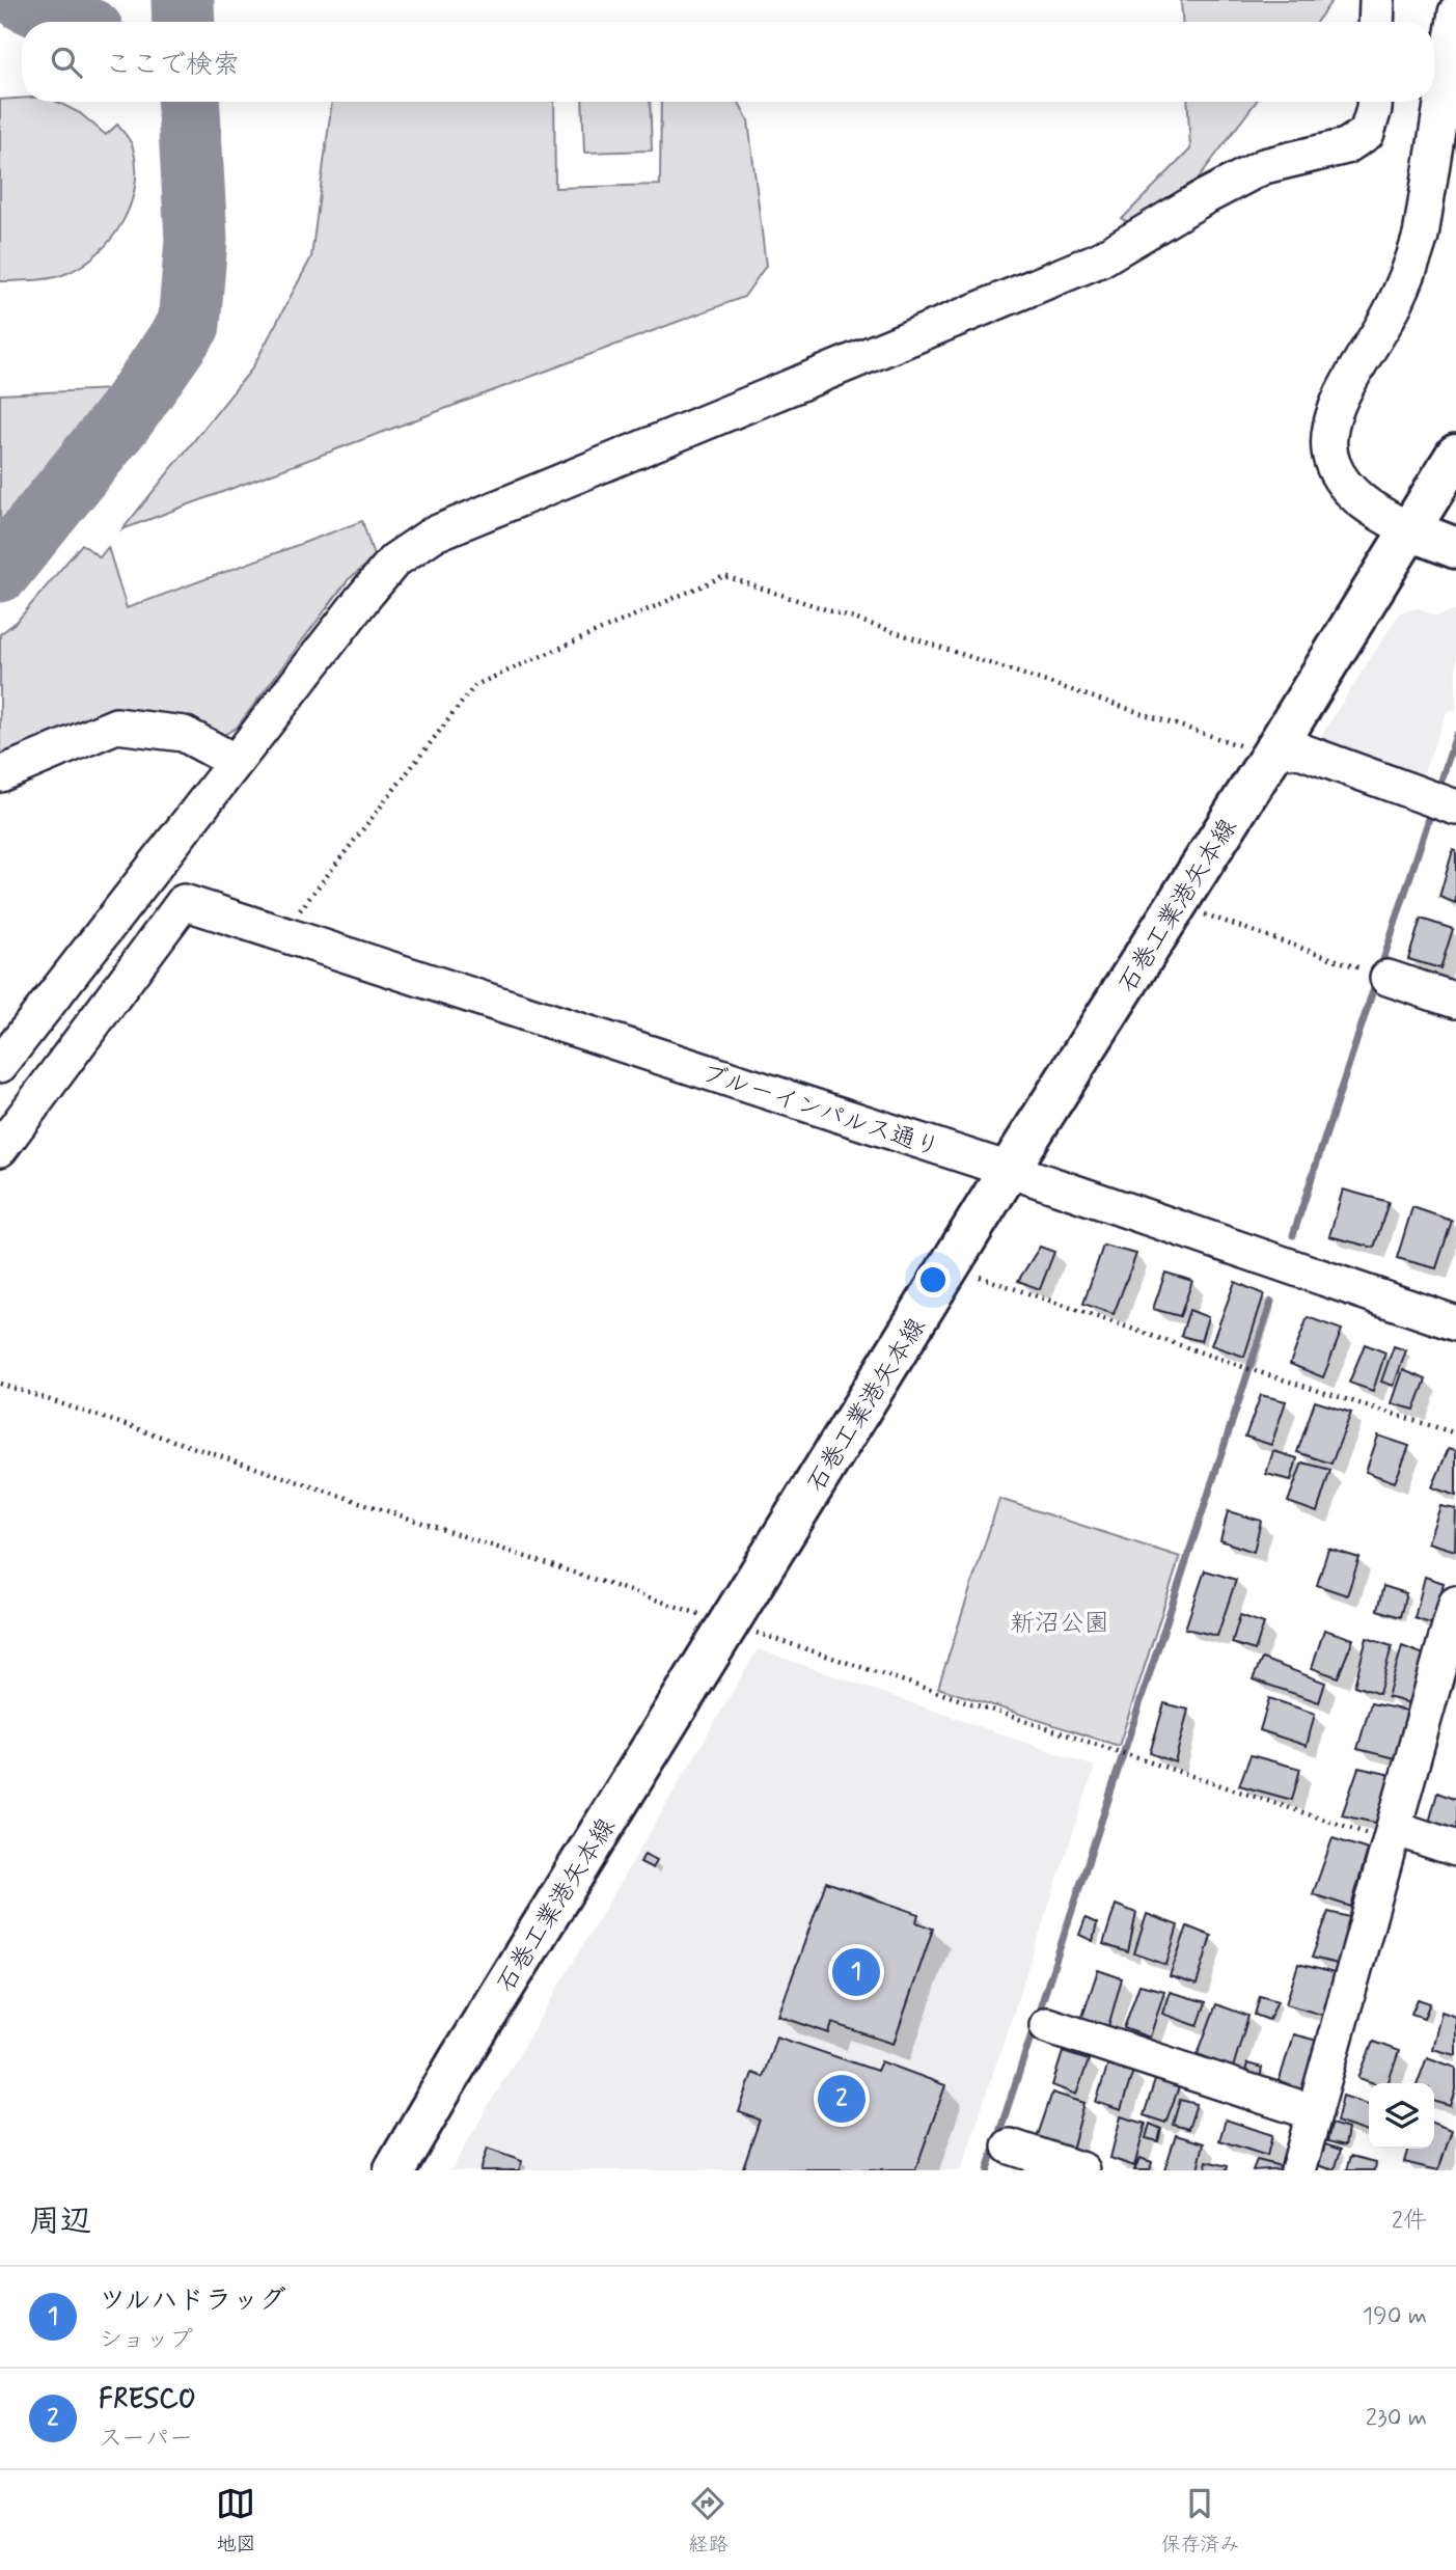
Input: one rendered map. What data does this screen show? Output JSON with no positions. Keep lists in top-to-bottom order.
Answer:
{
  "streets": {
    "main road": ["石巻工業港矢本線"],
    "street": ["ブルーインパルス通り"]
  },
  "crossings": [
    ["石巻工業港矢本線", "ブルーインパルス通り"]
  ],
  "parks": ["新沼公園"],
  "page": {
    "search": "ここで検索",
    "pins": ["1", "2"],
    "heading": ["周辺", "2件"],
    "list": [
      {
        "mark": "1",
        "name": "ツルハドラッグ",
        "note": "ショップ",
        "value": "190 m"
      },
      {
        "mark": "2",
        "name": "FRESCO",
        "note": "スーパー",
        "value": "230 m"
      }
    ],
    "nav": ["地図", "経路", "保存済み"]
  }
}
